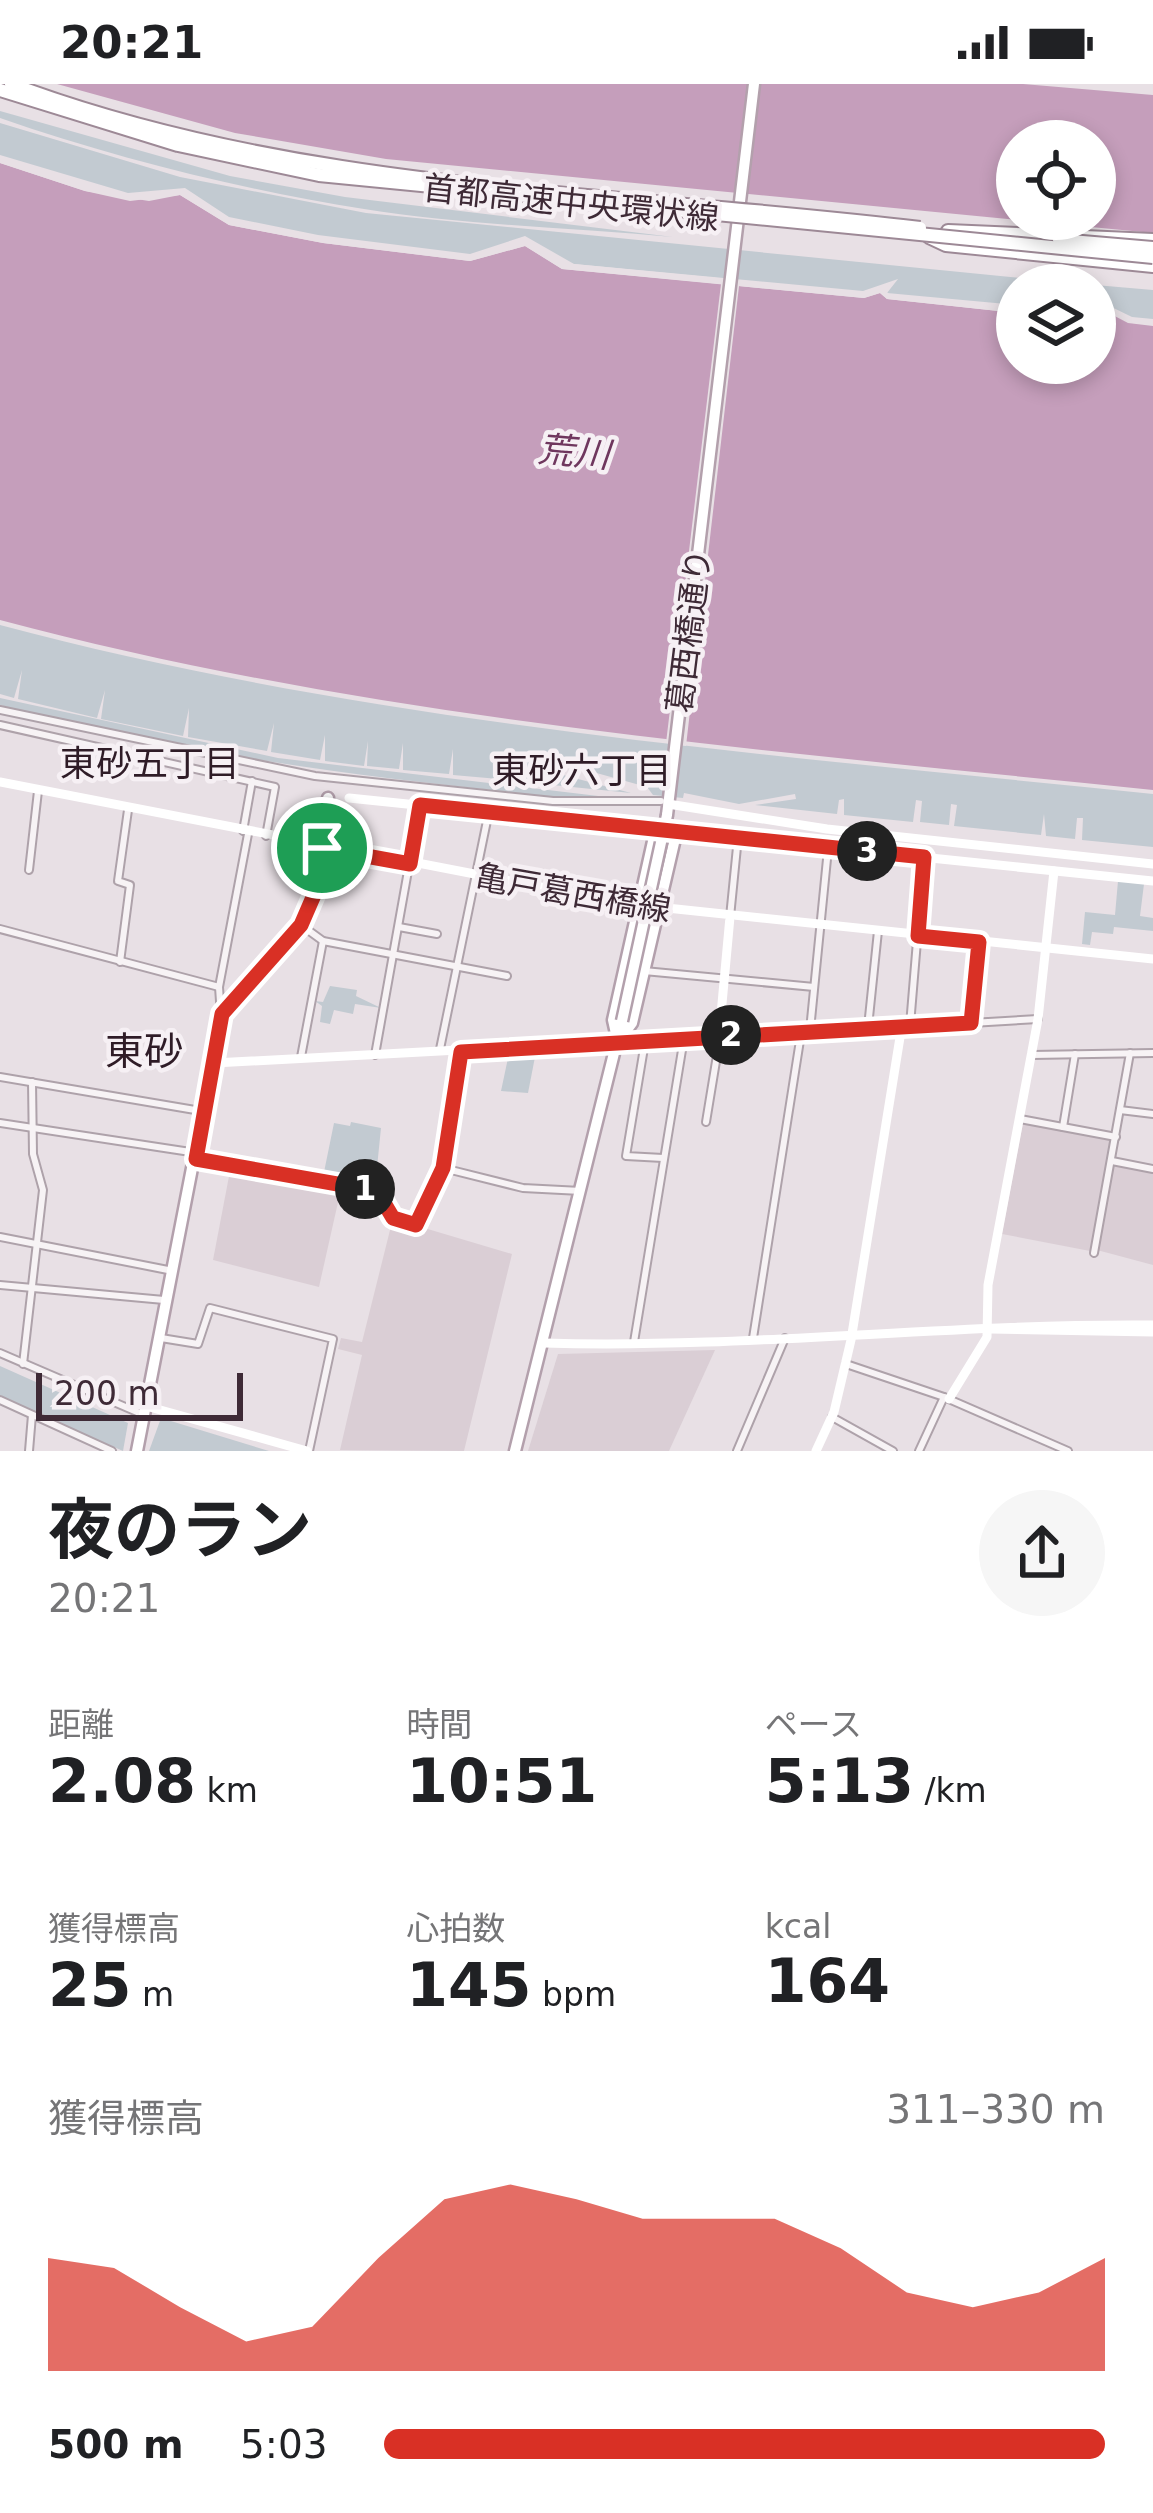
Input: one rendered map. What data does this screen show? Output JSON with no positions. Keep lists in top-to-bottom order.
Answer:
{
  "streets": {
    "highway": ["首都高速中央環状線"],
    "main road": ["葛西橋通り", "亀戸葛西橋線"]
  },
  "districts": ["東砂五丁目", "東砂六丁目", "東砂"],
  "water": ["荒川"],
  "scale_bar": "200 m",
  "page": {
    "status": "20:21",
    "pins": ["3", "2", "1"],
    "scale": "200 m",
    "heading": ["夜のラン", "20:21"],
    "stats": [
      ["距離", "2.08 km"],
      ["時間", "10:51"],
      ["ペース", "5:13 /km"],
      ["獲得標高", "25 m"],
      ["心拍数", "145 bpm"],
      ["kcal", "164"]
    ],
    "chart": ["獲得標高", "311–330 m"],
    "list": [
      {
        "name": "500 m",
        "note": "5:03"
      }
    ]
  }
}
